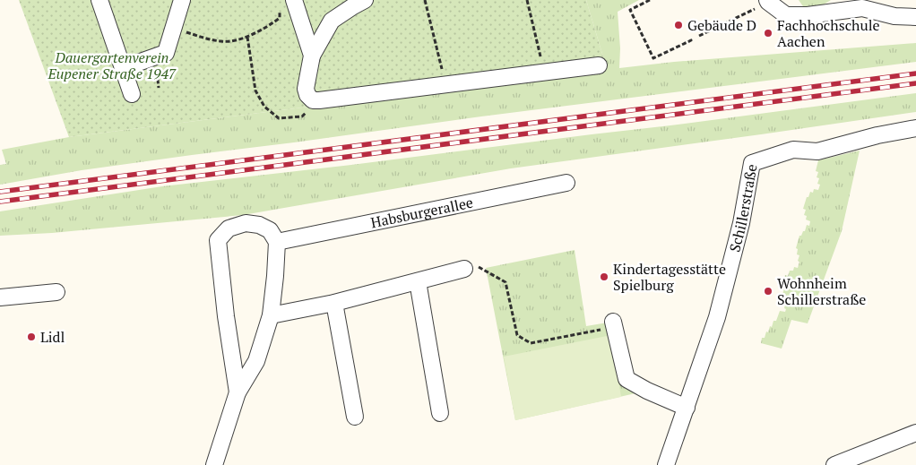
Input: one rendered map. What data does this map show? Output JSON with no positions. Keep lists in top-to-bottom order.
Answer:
{
  "streets": {
    "street": ["Schillerstraße", "Habsburgerallee"]
  },
  "parks": ["Dauergartenverein Eupener Straße 1947"],
  "places": [
    "Gebäude D",
    "Fachhochschule Aachen",
    "Kindertagesstätte Spielburg",
    "Wohnheim Schillerstraße",
    "Lidl"
  ]
}
